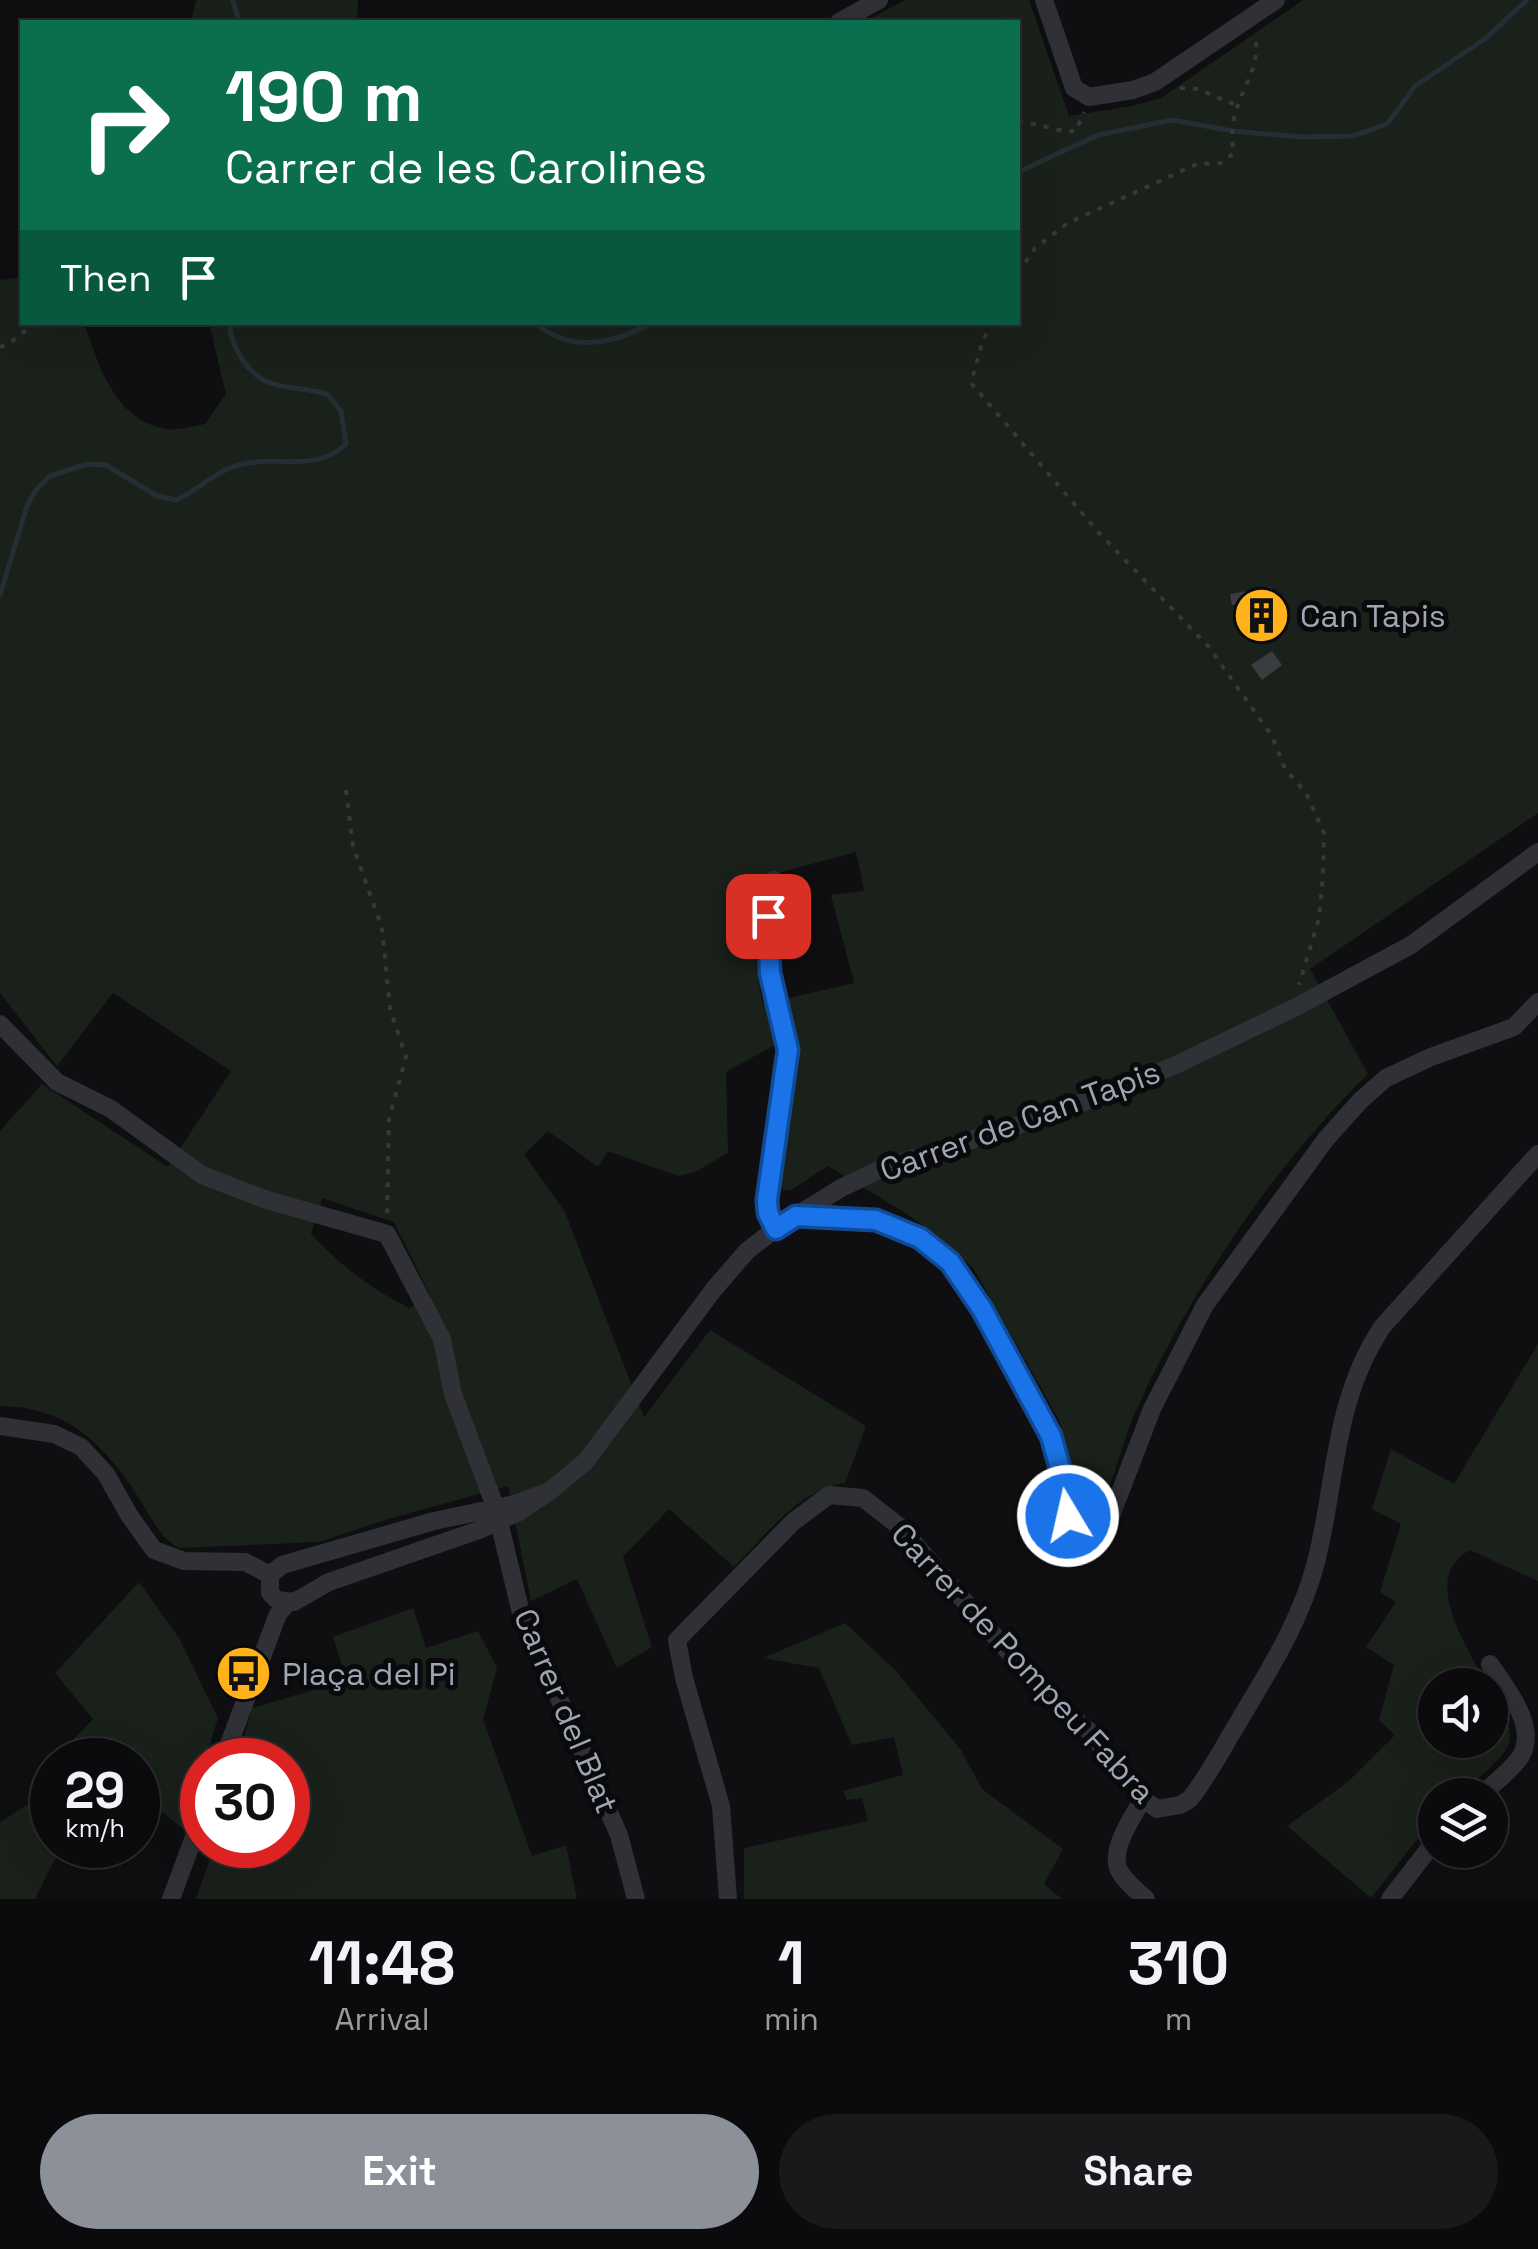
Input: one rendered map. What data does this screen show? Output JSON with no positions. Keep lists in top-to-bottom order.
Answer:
{
  "streets": {
    "street": ["Carrer de Can Tapis", "Carrer de Pompeu Fabra", "Carrer del Blat"]
  },
  "crossings": [
    ["Carrer de Can Tapis", "Carrer del Blat"]
  ],
  "places": {
    "building": ["Can Tapis"],
    "bus stop": ["Plaça del Pi"]
  },
  "page": {
    "turn": ["190 m", "Carrer de les Carolines"],
    "then": "Then",
    "speed": "29 km/h",
    "limit": "30",
    "eta": [
      "11:48",
      "Arrival",
      "1",
      "min",
      "310",
      "m"
    ],
    "buttons": ["Exit", "Share"]
  }
}
